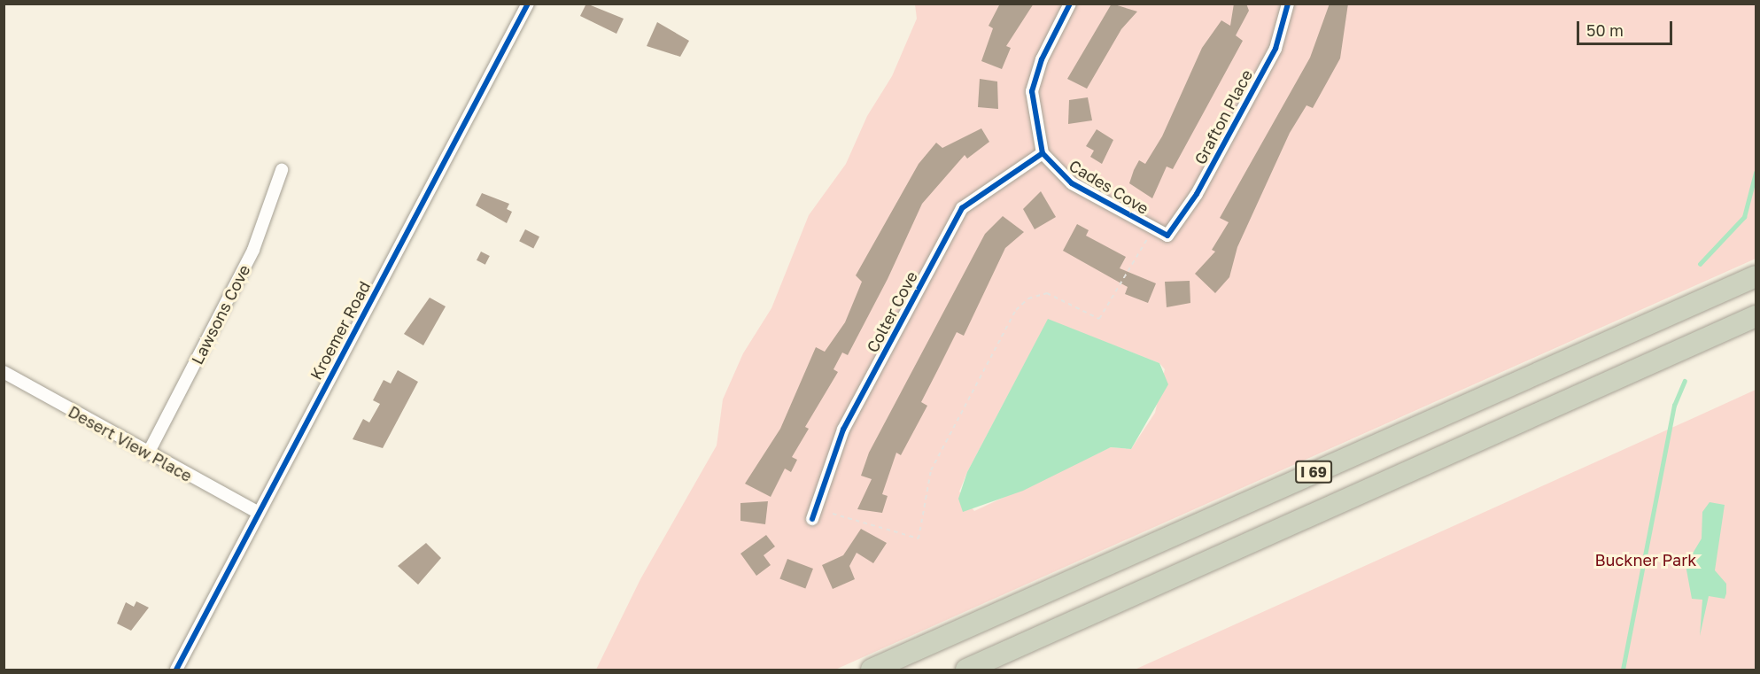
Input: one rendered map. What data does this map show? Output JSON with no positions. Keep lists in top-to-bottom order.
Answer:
{
  "streets": {
    "highway": ["I 69"],
    "street": [
      "Grafton Place",
      "Cades Cove",
      "Colter Cove",
      "Lawsons Cove",
      "Kroemer Road",
      "Desert View Place"
    ]
  },
  "crossings": [
    ["Grafton Place", "Cades Cove"],
    ["Cades Cove", "Colter Cove"],
    ["Lawsons Cove", "Desert View Place"],
    ["Kroemer Road", "Desert View Place"]
  ],
  "parks": ["Buckner Park"],
  "scale_bar": "50 m"
}
